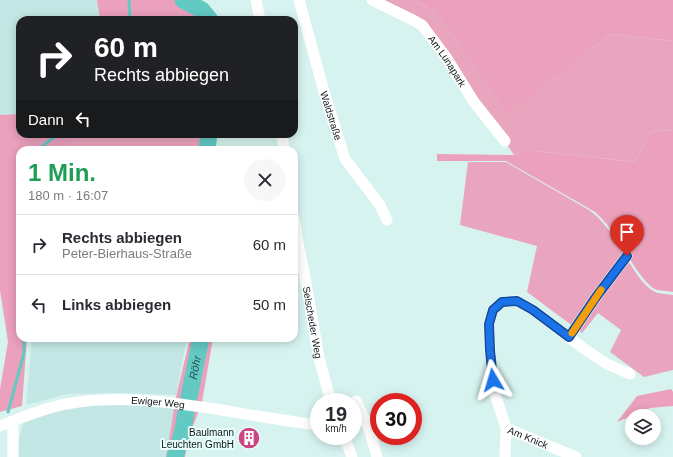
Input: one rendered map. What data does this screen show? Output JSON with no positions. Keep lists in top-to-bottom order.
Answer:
{
  "streets": {
    "street": [
      "Am Lunapark",
      "Waldstraße",
      "Selscheder Weg",
      "Ewiger Weg",
      "Am Knick"
    ]
  },
  "water": ["Röhr"],
  "places": {
    "building": ["Baulmann Leuchten GmbH"]
  },
  "page": {
    "turn": ["60 m", "Rechts abbiegen"],
    "then": "Dann",
    "heading": ["1 Min.", "180 m · 16:07"],
    "list": [
      {
        "name": "Rechts abbiegen",
        "note": "Peter-Bierhaus-Straße",
        "value": "60 m"
      },
      {
        "name": "Links abbiegen",
        "value": "50 m"
      }
    ],
    "speed": "19 km/h",
    "limit": "30"
  }
}
